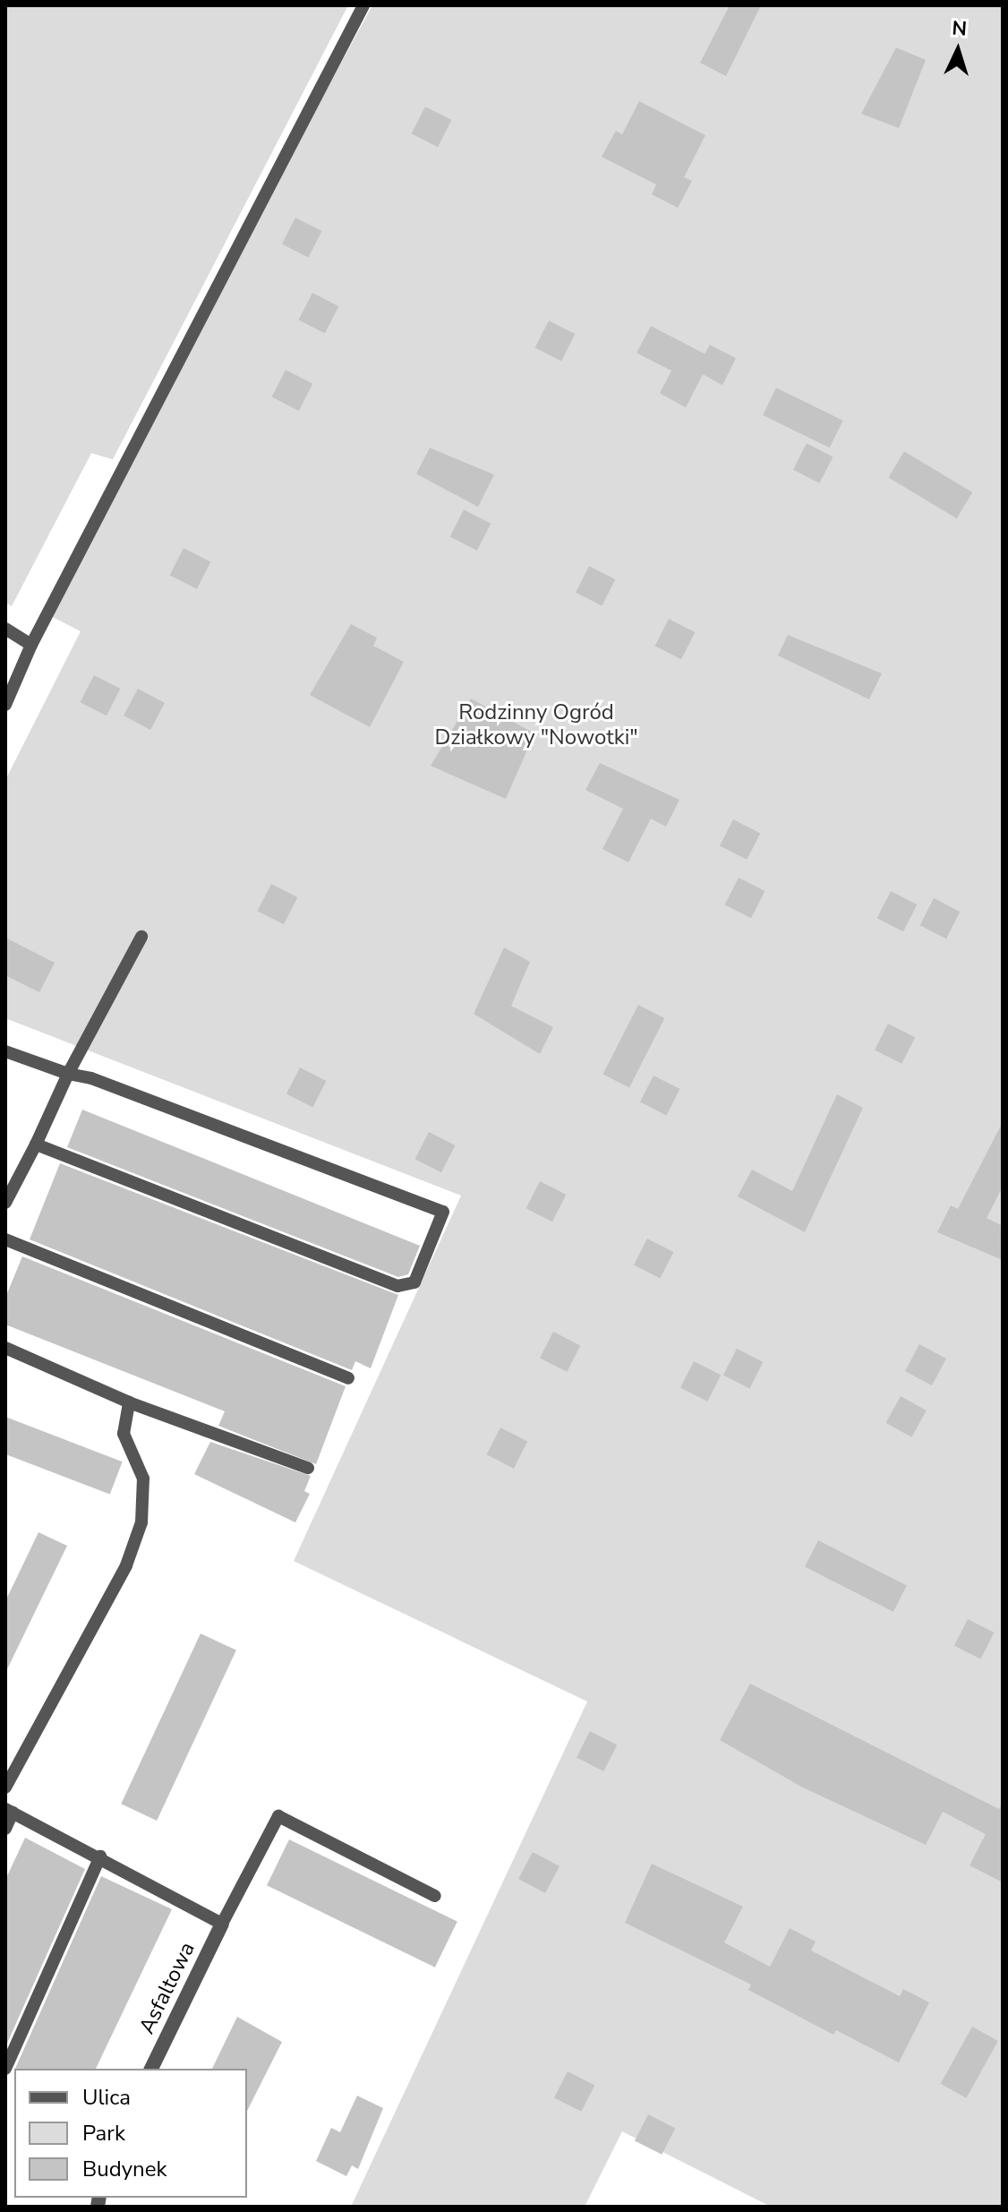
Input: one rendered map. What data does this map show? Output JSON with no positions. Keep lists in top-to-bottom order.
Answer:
{
  "streets": {
    "street": ["Asfaltowa"]
  },
  "parks": ["Rodzinny Ogród Działkowy \"Nowotki\""],
  "legend": ["Ulica", "Park", "Budynek"],
  "north": "top"
}
